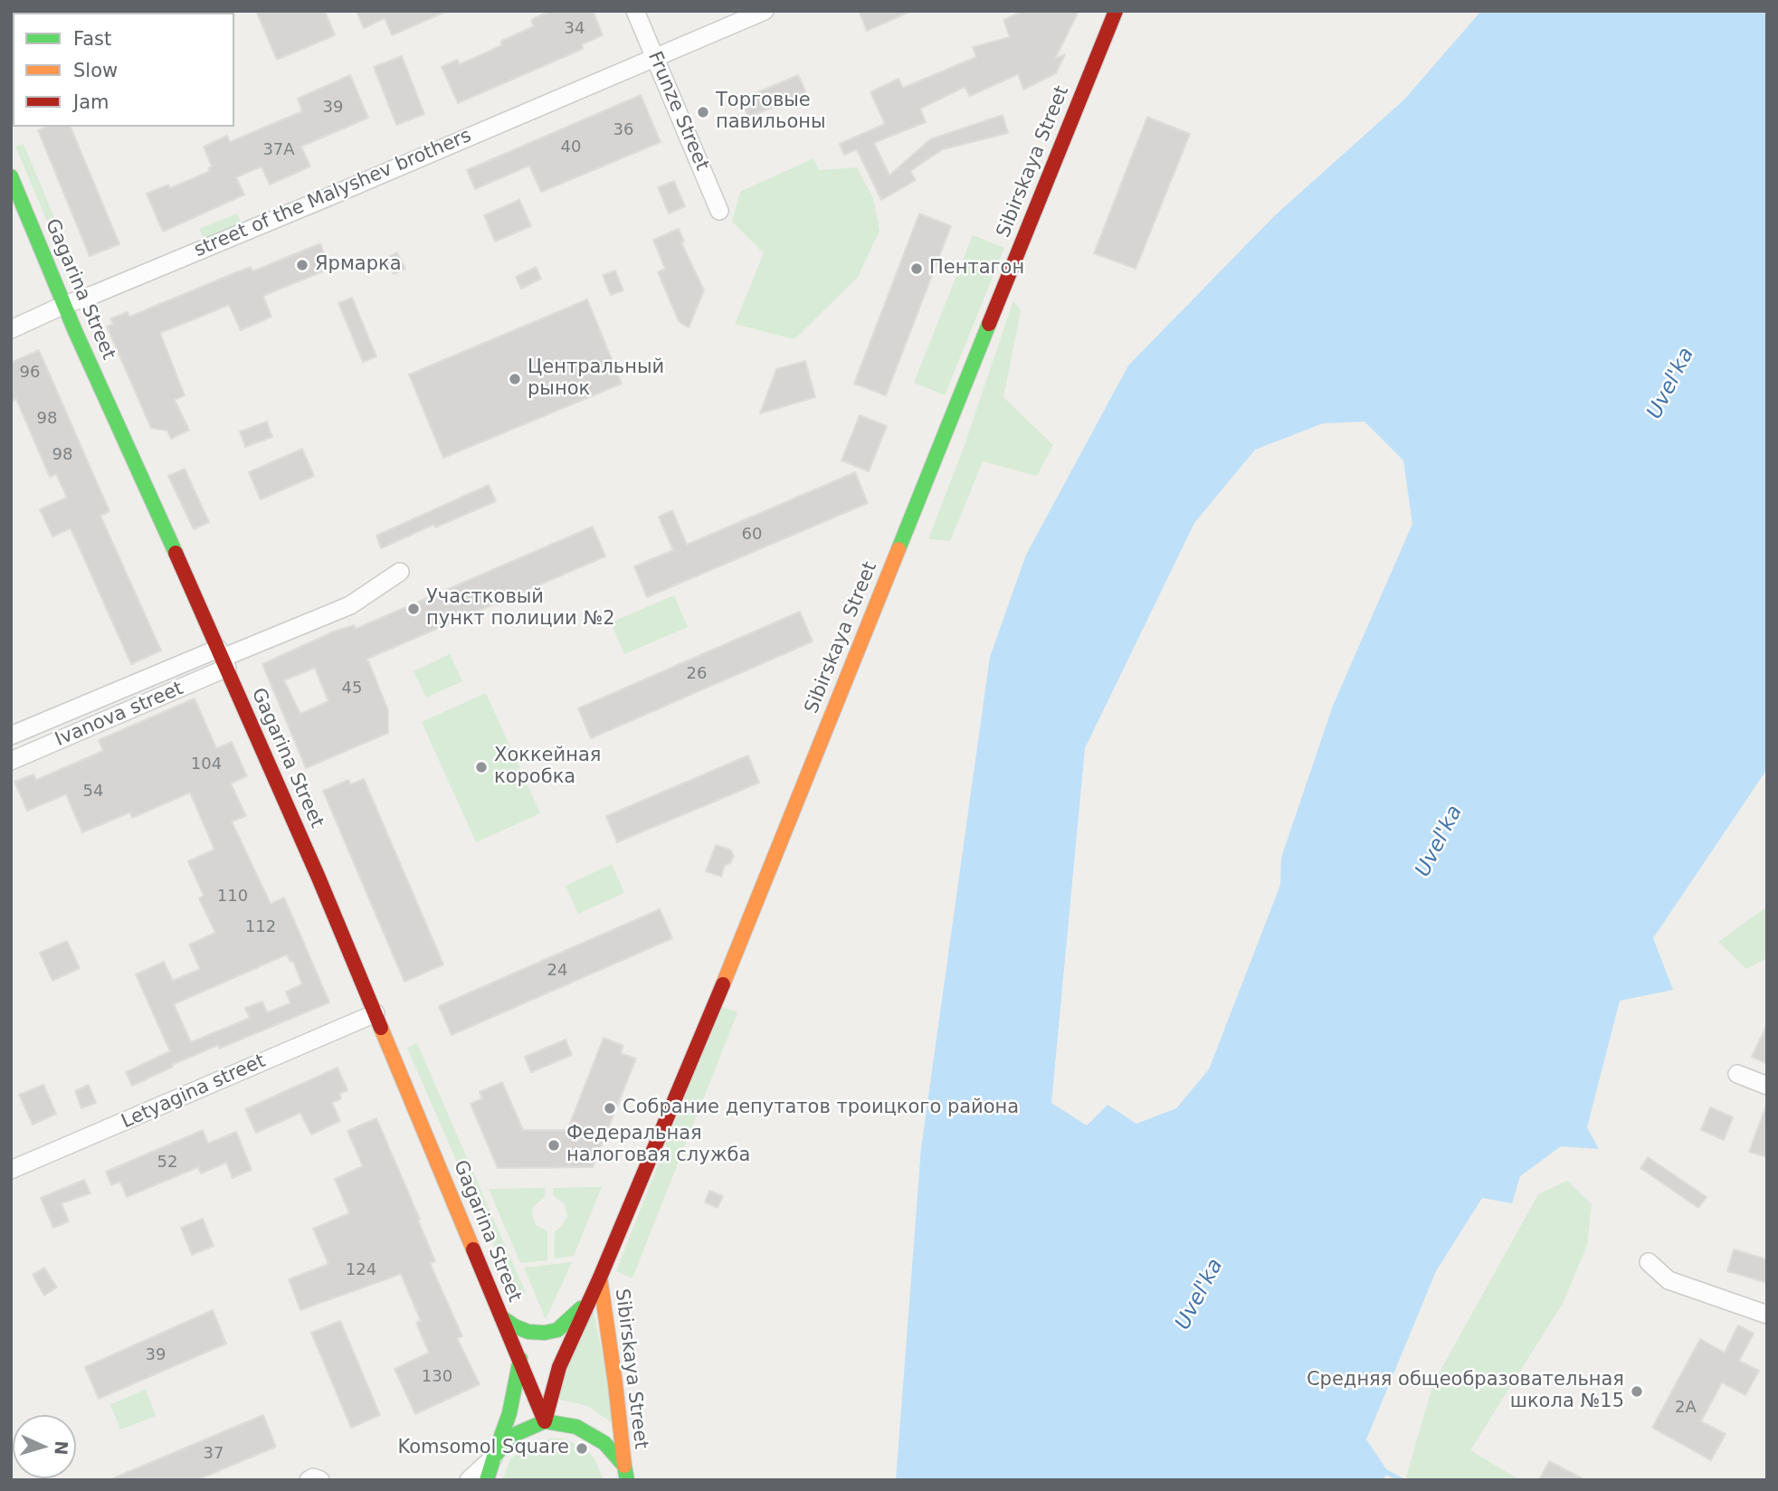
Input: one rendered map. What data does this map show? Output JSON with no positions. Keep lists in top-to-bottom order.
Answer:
{
  "streets": {
    "street": [
      "Frunze Street",
      "Sibirskaya Street",
      "street of the Malyshev brothers",
      "Gagarina Street",
      "Ivanova street",
      "Letyagina street"
    ]
  },
  "crossings": [
    ["Frunze Street", "street of the Malyshev brothers"],
    ["Sibirskaya Street", "Gagarina Street"],
    ["street of the Malyshev brothers", "Gagarina Street"],
    ["Gagarina Street", "Ivanova street"],
    ["Gagarina Street", "Letyagina street"]
  ],
  "water": ["Uvel'ka"],
  "places": [
    "Торговые павильоны",
    "Ярмарка",
    "Пентагон",
    "Центральный рынок",
    "Участковый пункт полиции №2",
    "Хоккейная коробка",
    "Собрание депутатов троицкого района",
    "Федеральная налоговая служба",
    "Средняя общеобразовательная школа №15",
    "Komsomol Square"
  ],
  "house_numbers": [
    "34",
    "39",
    "36",
    "40",
    "37А",
    "96",
    "98",
    "98",
    "60",
    "26",
    "45",
    "104",
    "54",
    "110",
    "112",
    "24",
    "52",
    "124",
    "39",
    "130",
    "2А",
    "37"
  ],
  "legend": ["Fast", "Slow", "Jam"],
  "north": "right"
}
